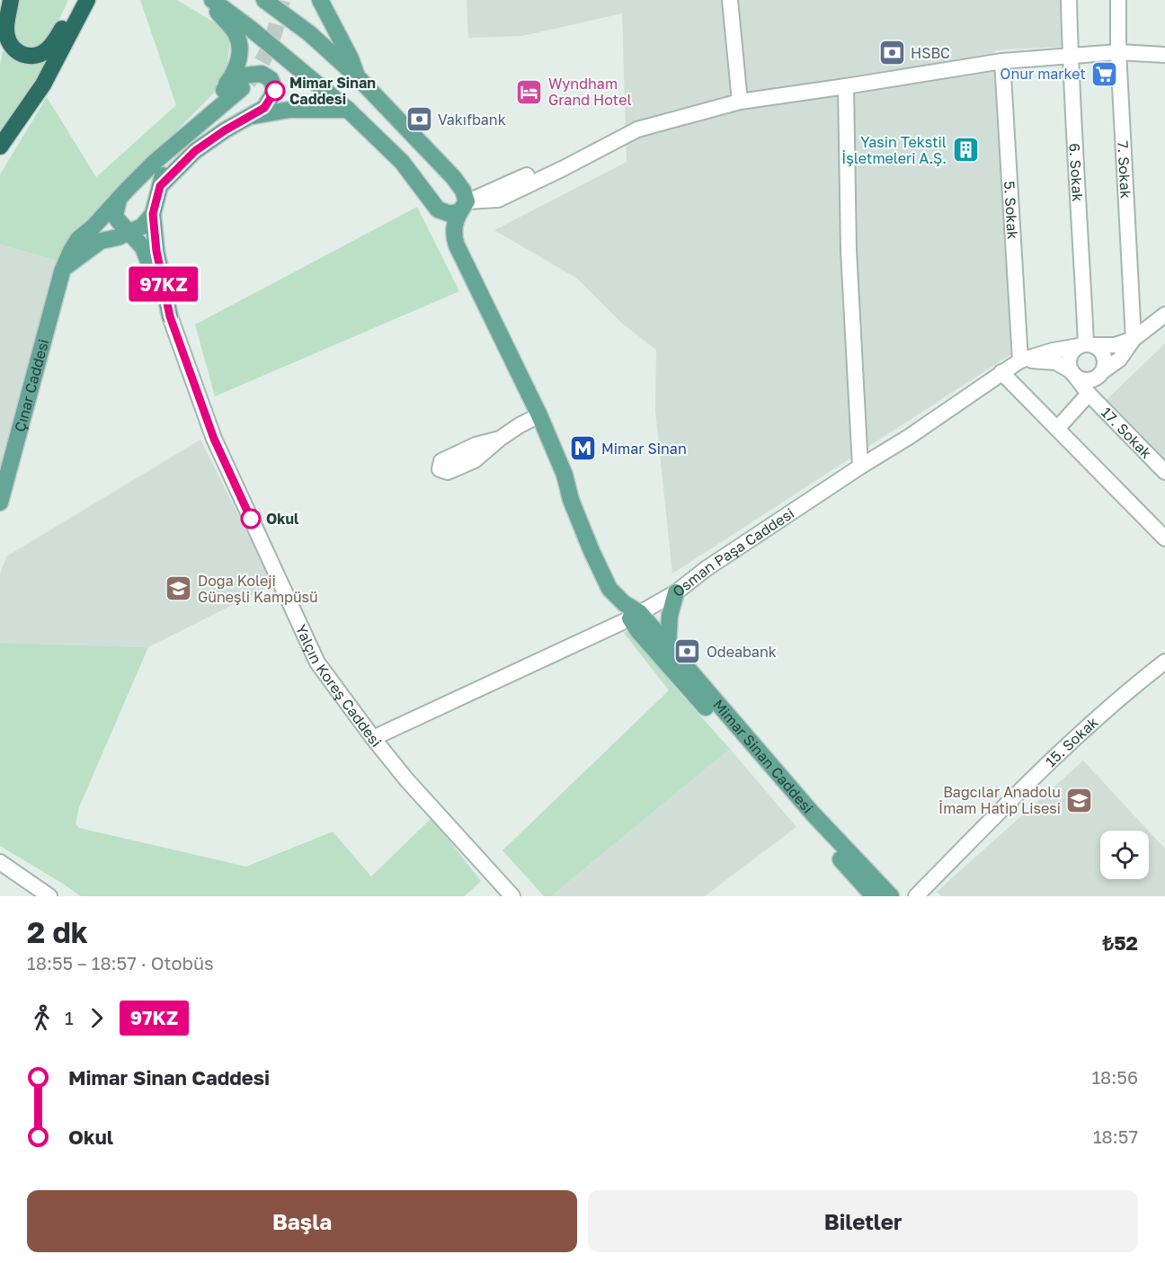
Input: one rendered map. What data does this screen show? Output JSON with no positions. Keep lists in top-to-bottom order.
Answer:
{
  "streets": {
    "main road": ["Çınar Caddesi", "Yalçın Koreş Caddesi", "Mimar Sinan Caddesi"],
    "street": [
      "7. Sokak",
      "6. Sokak",
      "5. Sokak",
      "17. Sokak",
      "Osman Paşa Caddesi",
      "15. Sokak"
    ]
  },
  "crossings": [
    ["7. Sokak", "Osman Paşa Caddesi"],
    ["6. Sokak", "17. Sokak"],
    ["6. Sokak", "Osman Paşa Caddesi"],
    ["5. Sokak", "Osman Paşa Caddesi"],
    ["Çınar Caddesi", "Yalçın Koreş Caddesi"],
    ["17. Sokak", "Osman Paşa Caddesi"],
    ["Osman Paşa Caddesi", "Yalçın Koreş Caddesi"],
    ["Osman Paşa Caddesi", "Mimar Sinan Caddesi"]
  ],
  "places": {
    "bank": ["HSBC", "Vakıfbank", "Odeabank"],
    "supermarket": ["Onur market"],
    "other": ["Mimar Sinan Caddesi", "Okul"],
    "hotel": ["Wyndham Grand Hotel"],
    "building": ["Yasin Tekstil İşletmeleri A.Ş."],
    "metro station": ["Mimar Sinan"],
    "school or university": ["Doğa Koleji Güneşli Kampüsü", "Bağcılar Anadolu İmam Hatip Lisesi"]
  },
  "lines": ["bus line 97KZ"],
  "page": {
    "on_map": "97KZ",
    "heading": ["2 dk", "18:55 – 18:57 · Otobüs", "₺52"],
    "legs": ["1", "97KZ"],
    "list": [
      {
        "name": "Mimar Sinan Caddesi",
        "value": "18:56"
      },
      {
        "name": "Okul",
        "value": "18:57"
      }
    ],
    "buttons": ["Başla", "Biletler"]
  }
}
